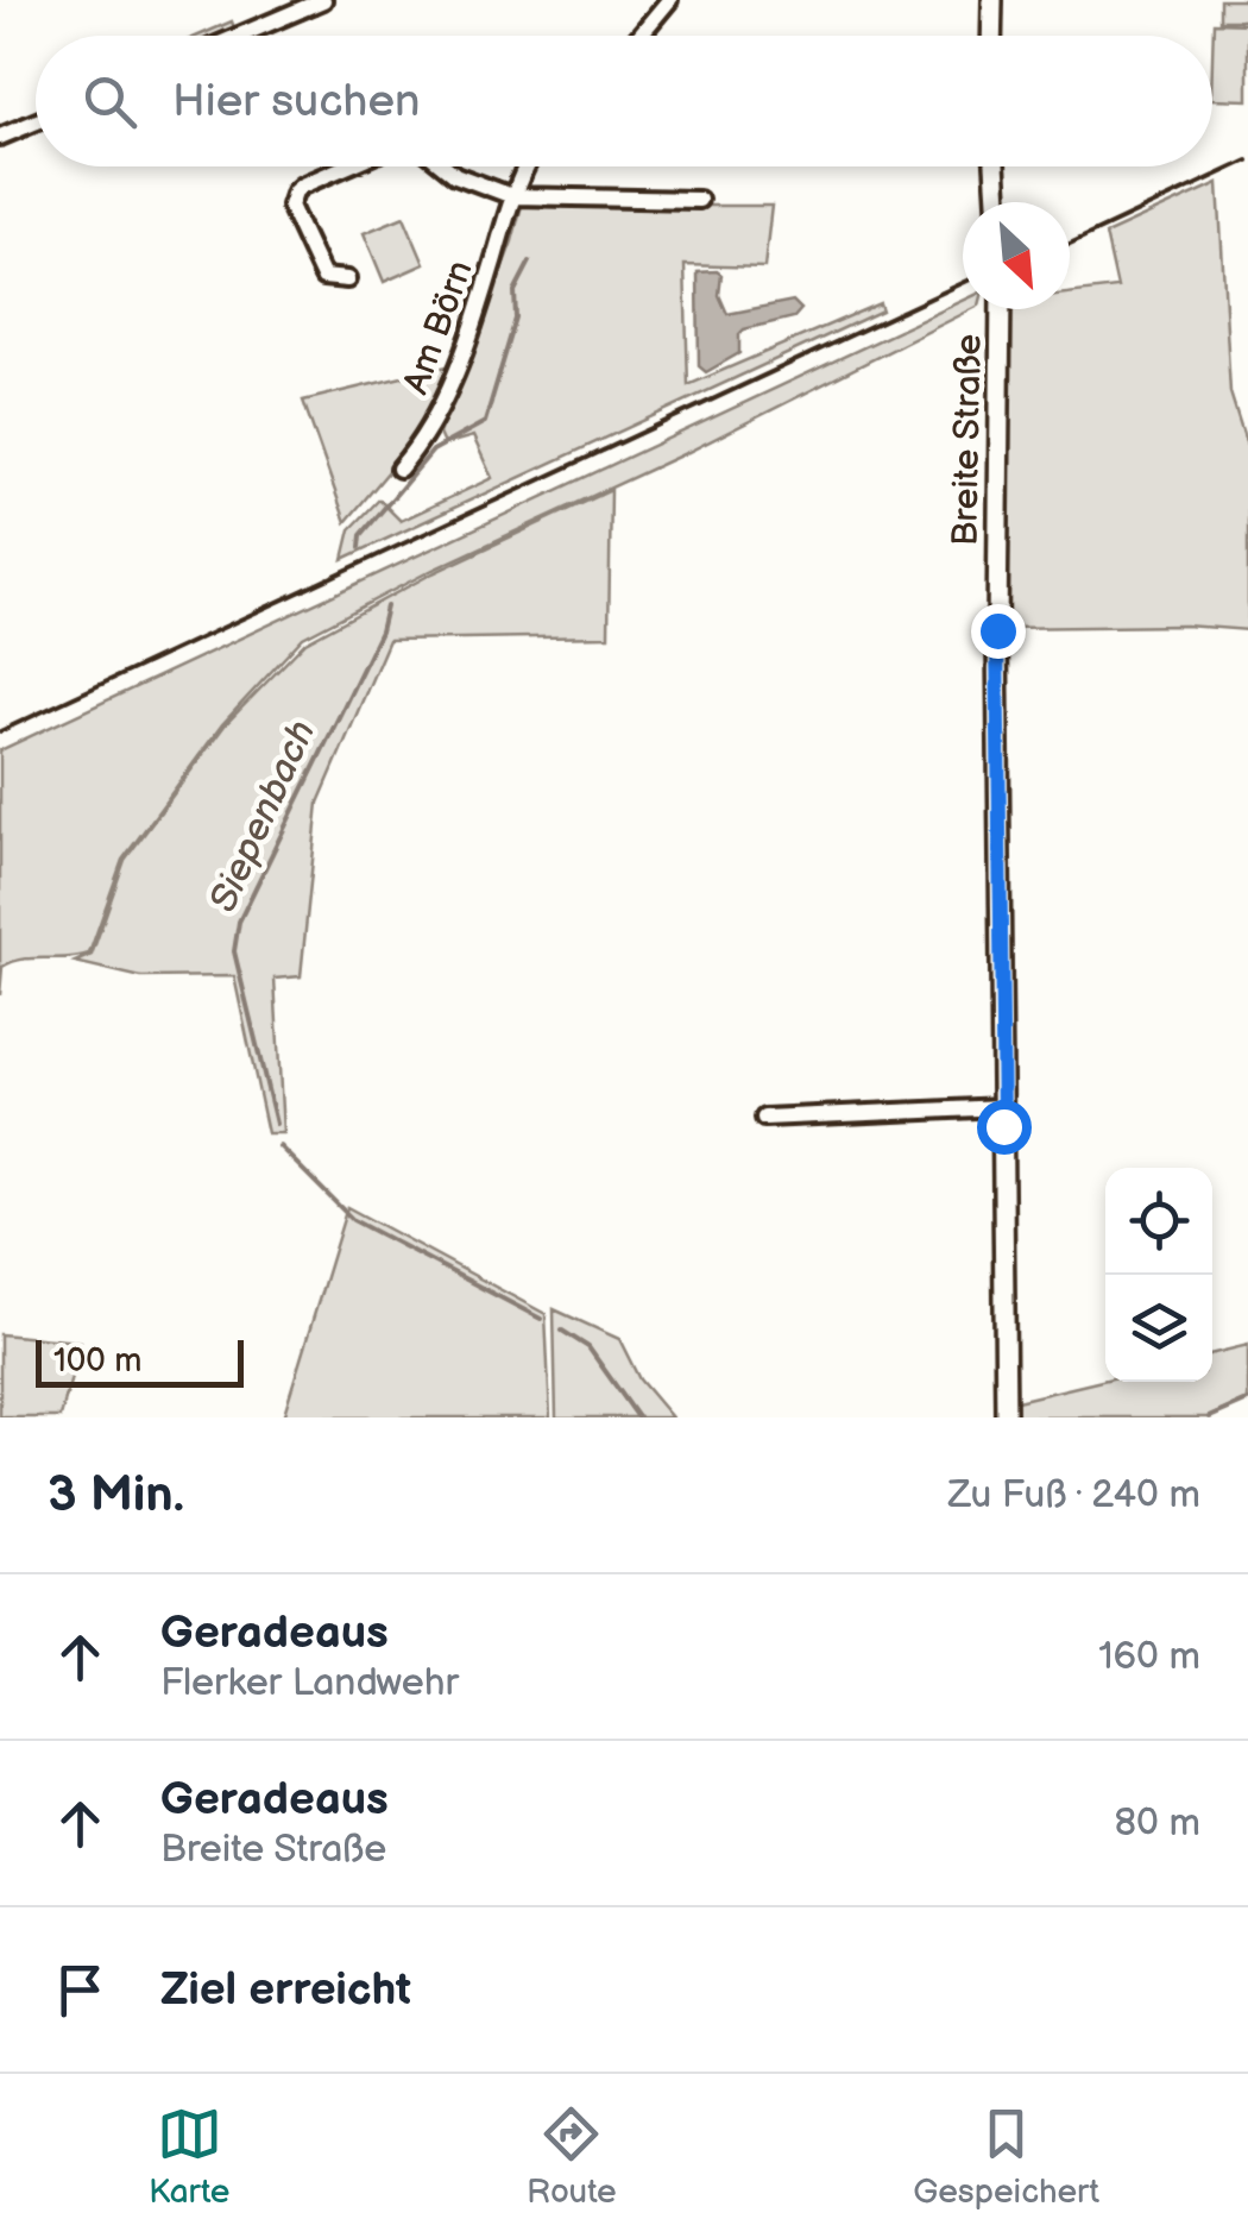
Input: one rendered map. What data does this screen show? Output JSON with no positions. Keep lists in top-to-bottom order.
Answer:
{
  "streets": {
    "street": ["Am Börn", "Breite Straße"]
  },
  "water": ["Siepenbach"],
  "scale_bar": "100 m",
  "north": "bottom right",
  "page": {
    "search": "Hier suchen",
    "scale": "100 m",
    "heading": ["3 Min.", "Zu Fuß · 240 m"],
    "list": [
      ["Geradeaus", "Flerker Landwehr", "160 m"],
      ["Geradeaus", "Breite Straße", "80 m"],
      "Ziel erreicht"
    ],
    "nav": ["Karte", "Route", "Gespeichert"]
  }
}
